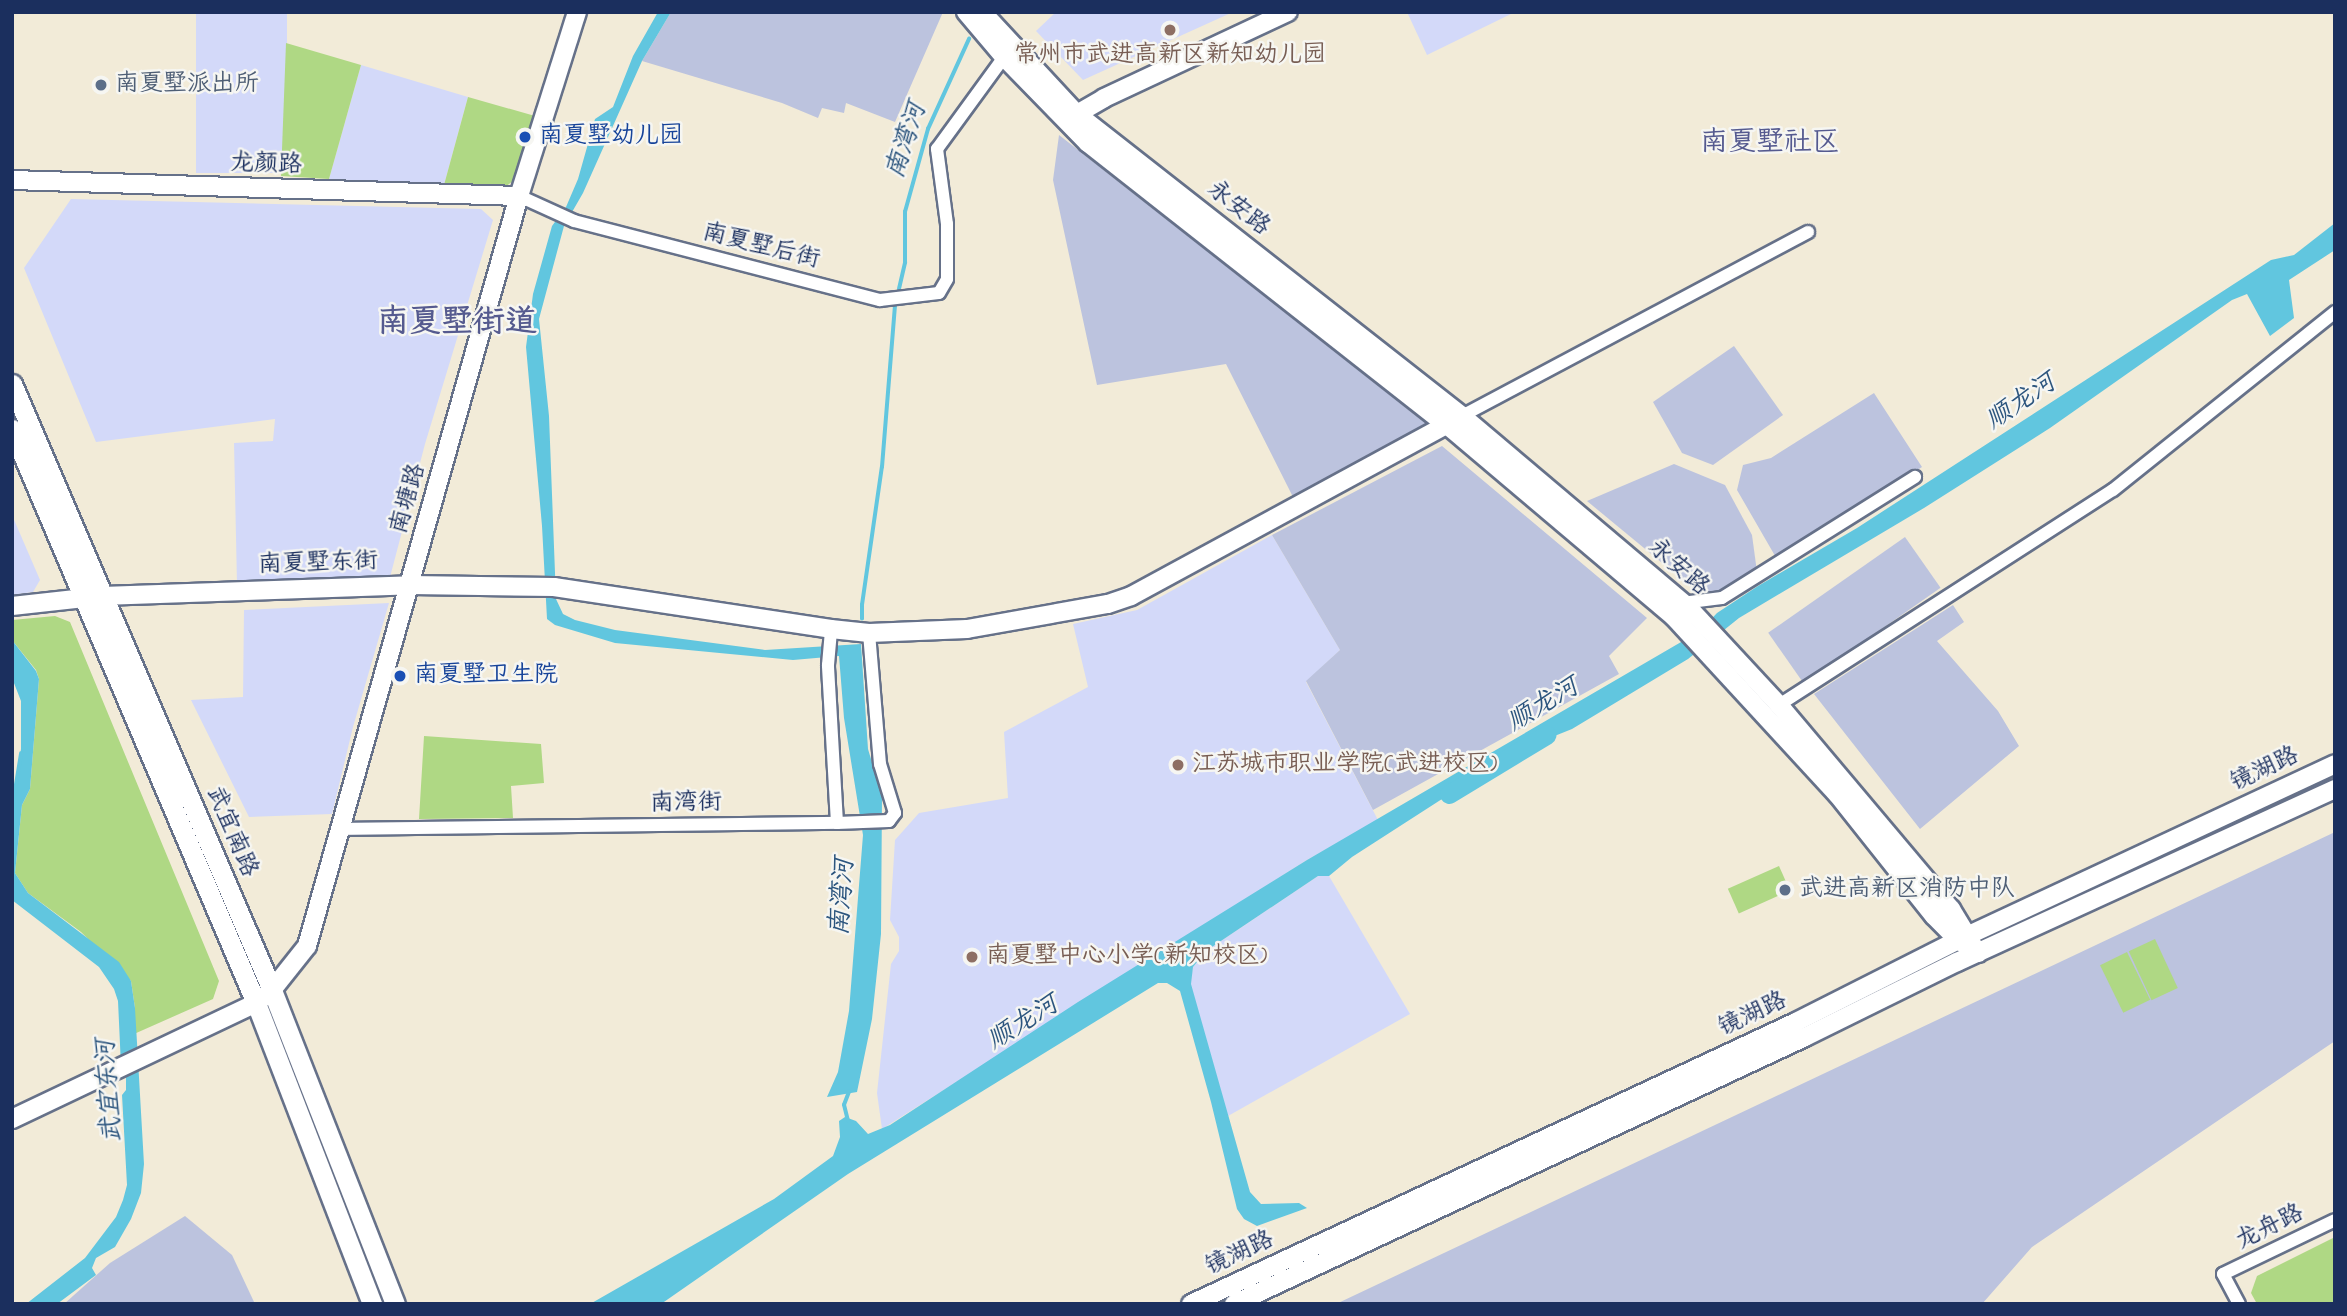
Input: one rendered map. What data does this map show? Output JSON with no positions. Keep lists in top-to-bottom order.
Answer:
{
  "streets": {
    "main road": ["武宜南路"],
    "street": [
      "龙颜路",
      "永安路",
      "南夏墅后街",
      "南塘路",
      "南夏墅东街",
      "镜湖路",
      "南湾街",
      "龙舟路"
    ]
  },
  "crossings": [
    ["龙颜路", "南夏墅后街"],
    ["龙颜路", "南塘路"],
    ["永安路", "南夏墅后街"],
    ["永安路", "南夏墅东街"],
    ["南夏墅后街", "南塘路"],
    ["南塘路", "南夏墅东街"],
    ["南塘路", "南湾街"],
    ["南塘路", "武宜南路"],
    ["南夏墅东街", "南湾街"],
    ["南夏墅东街", "武宜南路"]
  ],
  "districts": ["南夏墅社区", "南夏墅街道"],
  "water": ["南湾河", "顺龙河", "武宜东河"],
  "places": [
    "常州市武进高新区新知幼儿园",
    "南夏墅派出所",
    "南夏墅幼儿园",
    "南夏墅卫生院",
    "江苏城市职业学院(武进校区)",
    "武进高新区消防中队",
    "南夏墅中心小学(新知校区)"
  ]
}
